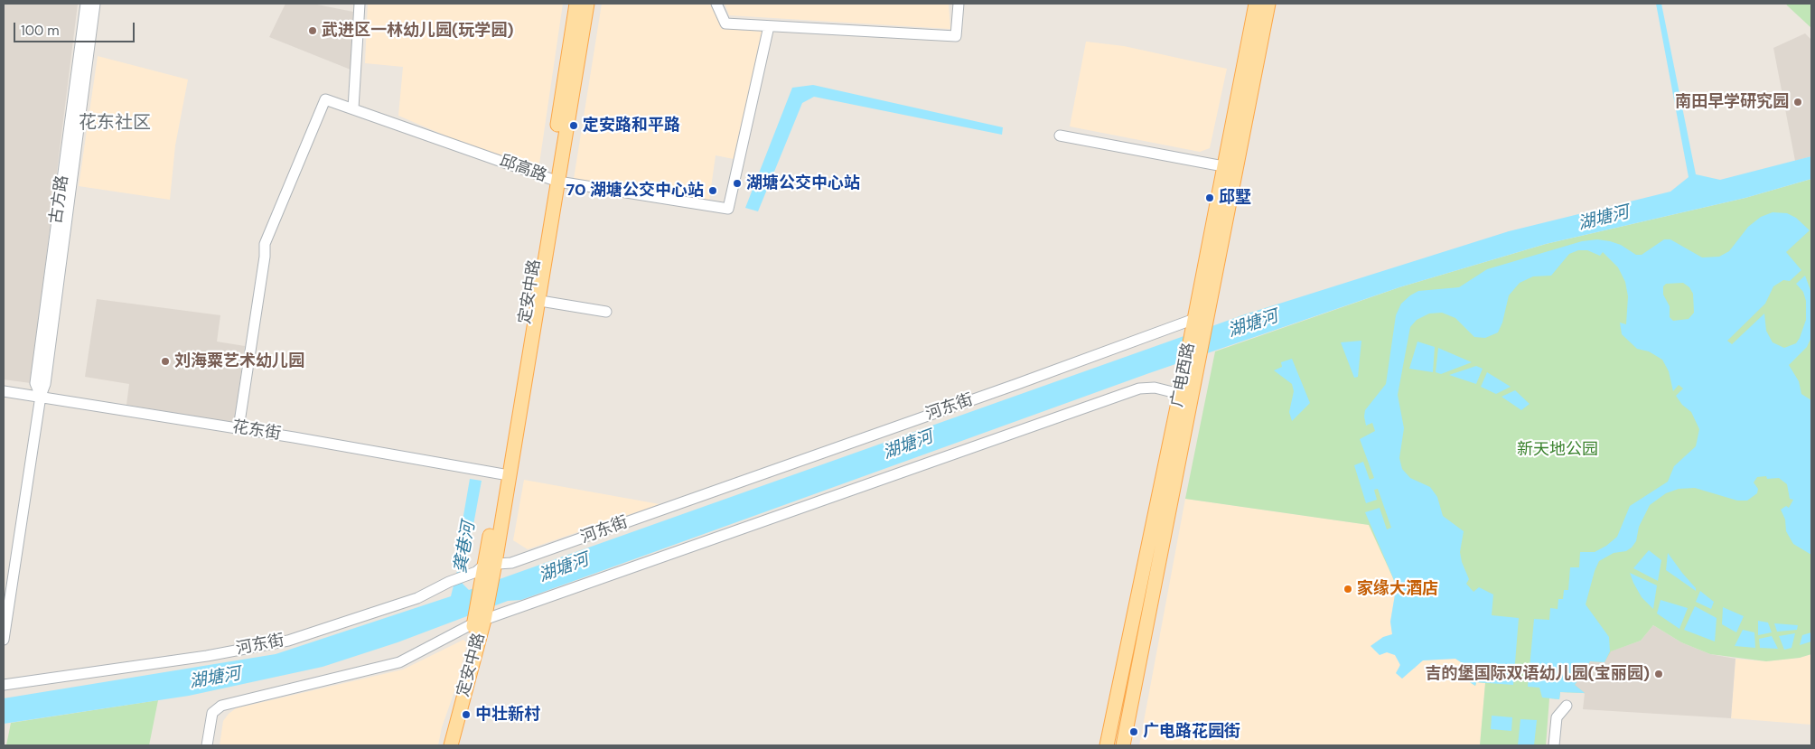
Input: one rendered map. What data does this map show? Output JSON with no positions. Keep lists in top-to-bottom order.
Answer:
{
  "streets": {
    "main road": ["定安中路", "广电西路"],
    "street": [
      "邱高路",
      "古方路",
      "河东街",
      "花东街"
    ]
  },
  "crossings": [
    ["邱高路", "定安中路"],
    ["邱高路", "花东街"],
    ["古方路", "花东街"],
    ["定安中路", "河东街"],
    ["定安中路", "花东街"],
    ["广电西路", "河东街"]
  ],
  "districts": ["花东社区"],
  "water": ["湖塘河", "龚巷河"],
  "parks": ["新天地公园"],
  "places": [
    "武进区一林幼儿园(玩学园)",
    "南田早学研究园",
    "定安路和平路",
    "湖塘公交中心站",
    "70 湖塘公交中心站",
    "邱墅",
    "刘海粟艺术幼儿园",
    "家缘大酒店",
    "吉的堡国际双语幼儿园(宝丽园)",
    "中壮新村",
    "广电路花园街"
  ],
  "scale_bar": "100 m"
}
